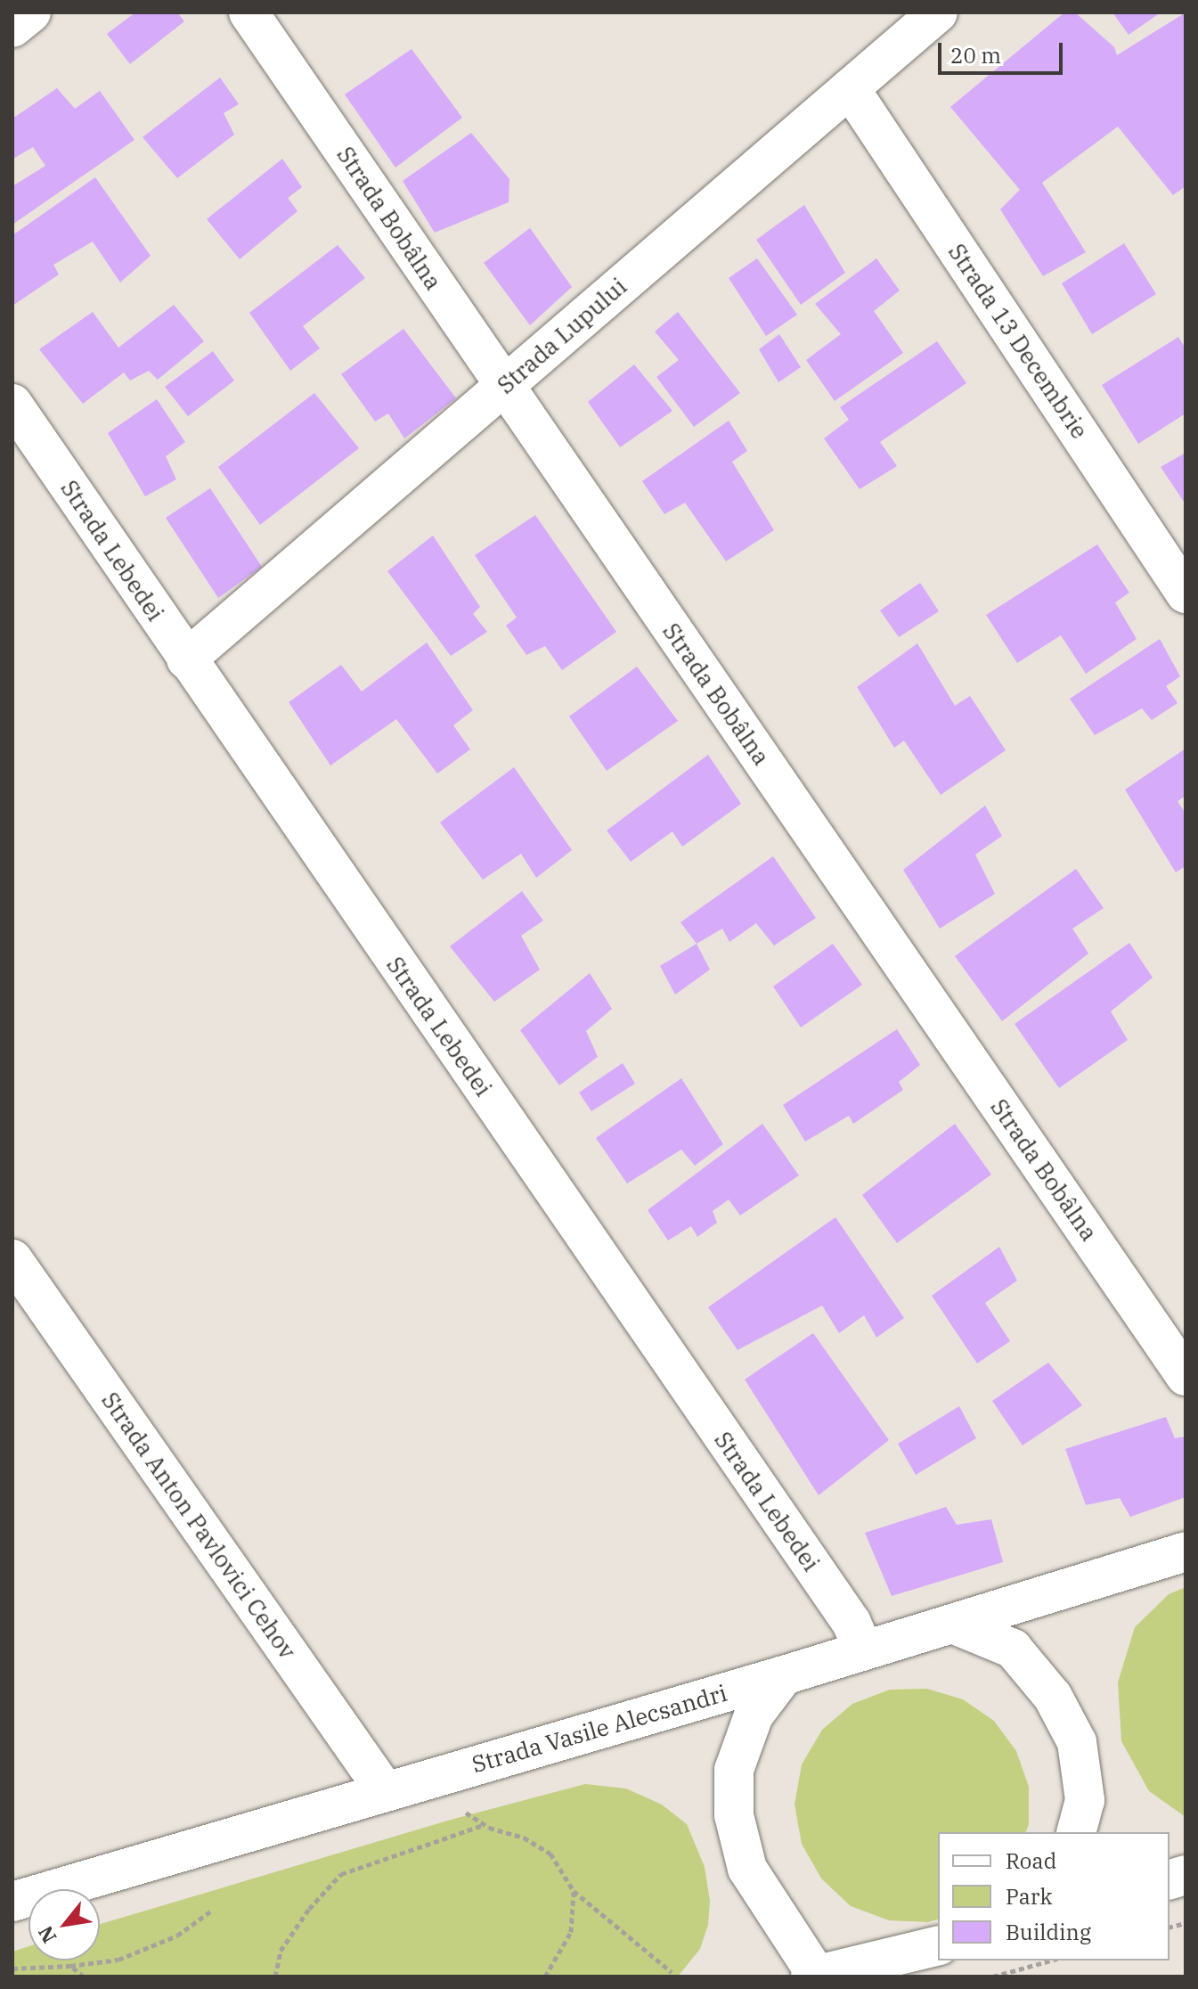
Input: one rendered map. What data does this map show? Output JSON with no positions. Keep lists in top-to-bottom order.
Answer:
{
  "streets": {
    "street": [
      "Strada Bobâlna",
      "Strada Lupului",
      "Strada 13 Decembrie",
      "Strada Lebedei",
      "Strada Anton Pavlovici Cehov",
      "Strada Vasile Alecsandri"
    ]
  },
  "crossings": [
    ["Strada Bobâlna", "Strada Lupului"],
    ["Strada Lupului", "Strada 13 Decembrie"],
    ["Strada Lupului", "Strada Lebedei"],
    ["Strada Lebedei", "Strada Vasile Alecsandri"],
    ["Strada Anton Pavlovici Cehov", "Strada Vasile Alecsandri"]
  ],
  "legend": ["Road", "Park", "Building"],
  "scale_bar": "20 m",
  "north": "bottom left"
}
